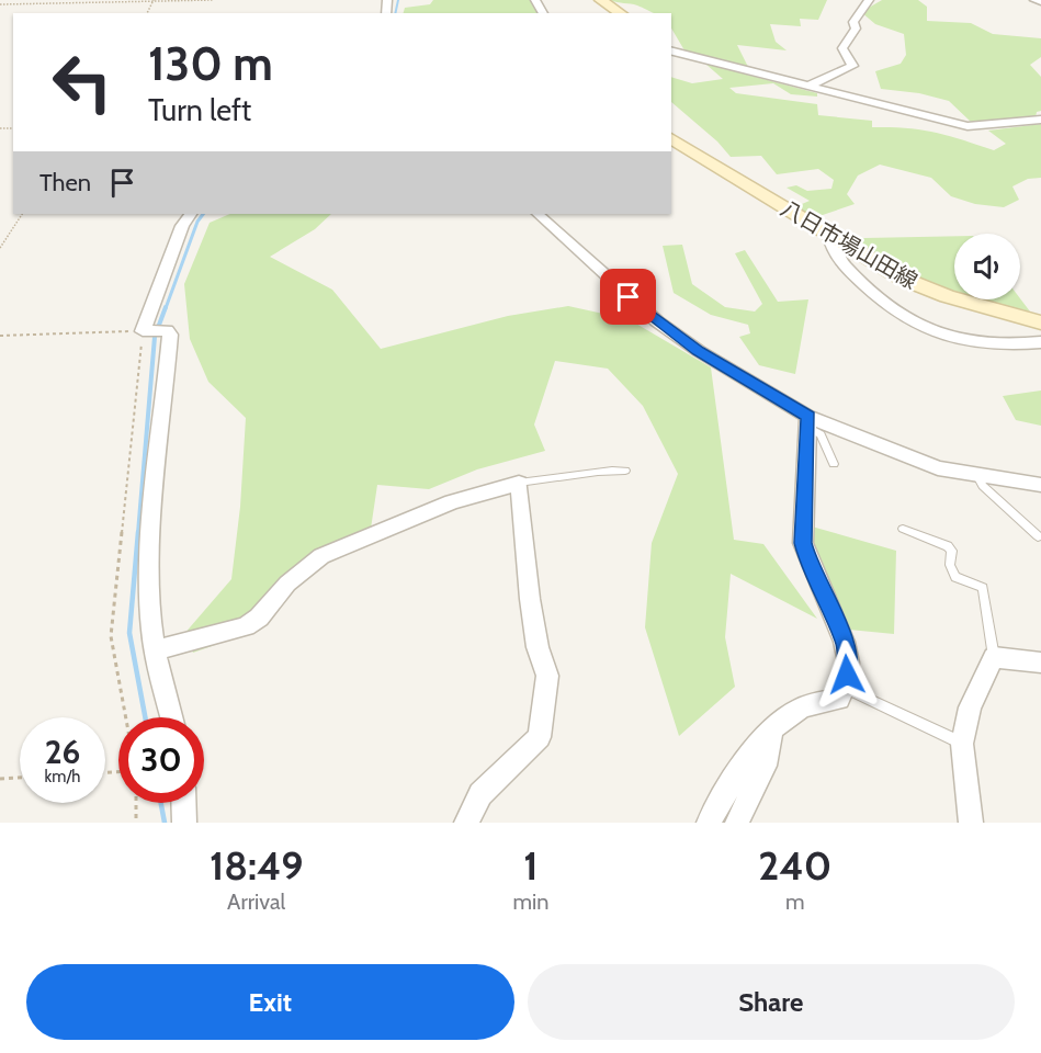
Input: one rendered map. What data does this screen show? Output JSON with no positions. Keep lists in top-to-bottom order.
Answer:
{
  "streets": {
    "main road": ["八日市場山田線"]
  },
  "page": {
    "turn": ["130 m", "Turn left"],
    "then": "Then",
    "speed": "26 km/h",
    "limit": "30",
    "eta": [
      "18:49",
      "Arrival",
      "1",
      "min",
      "240",
      "m"
    ],
    "buttons": ["Exit", "Share"]
  }
}
